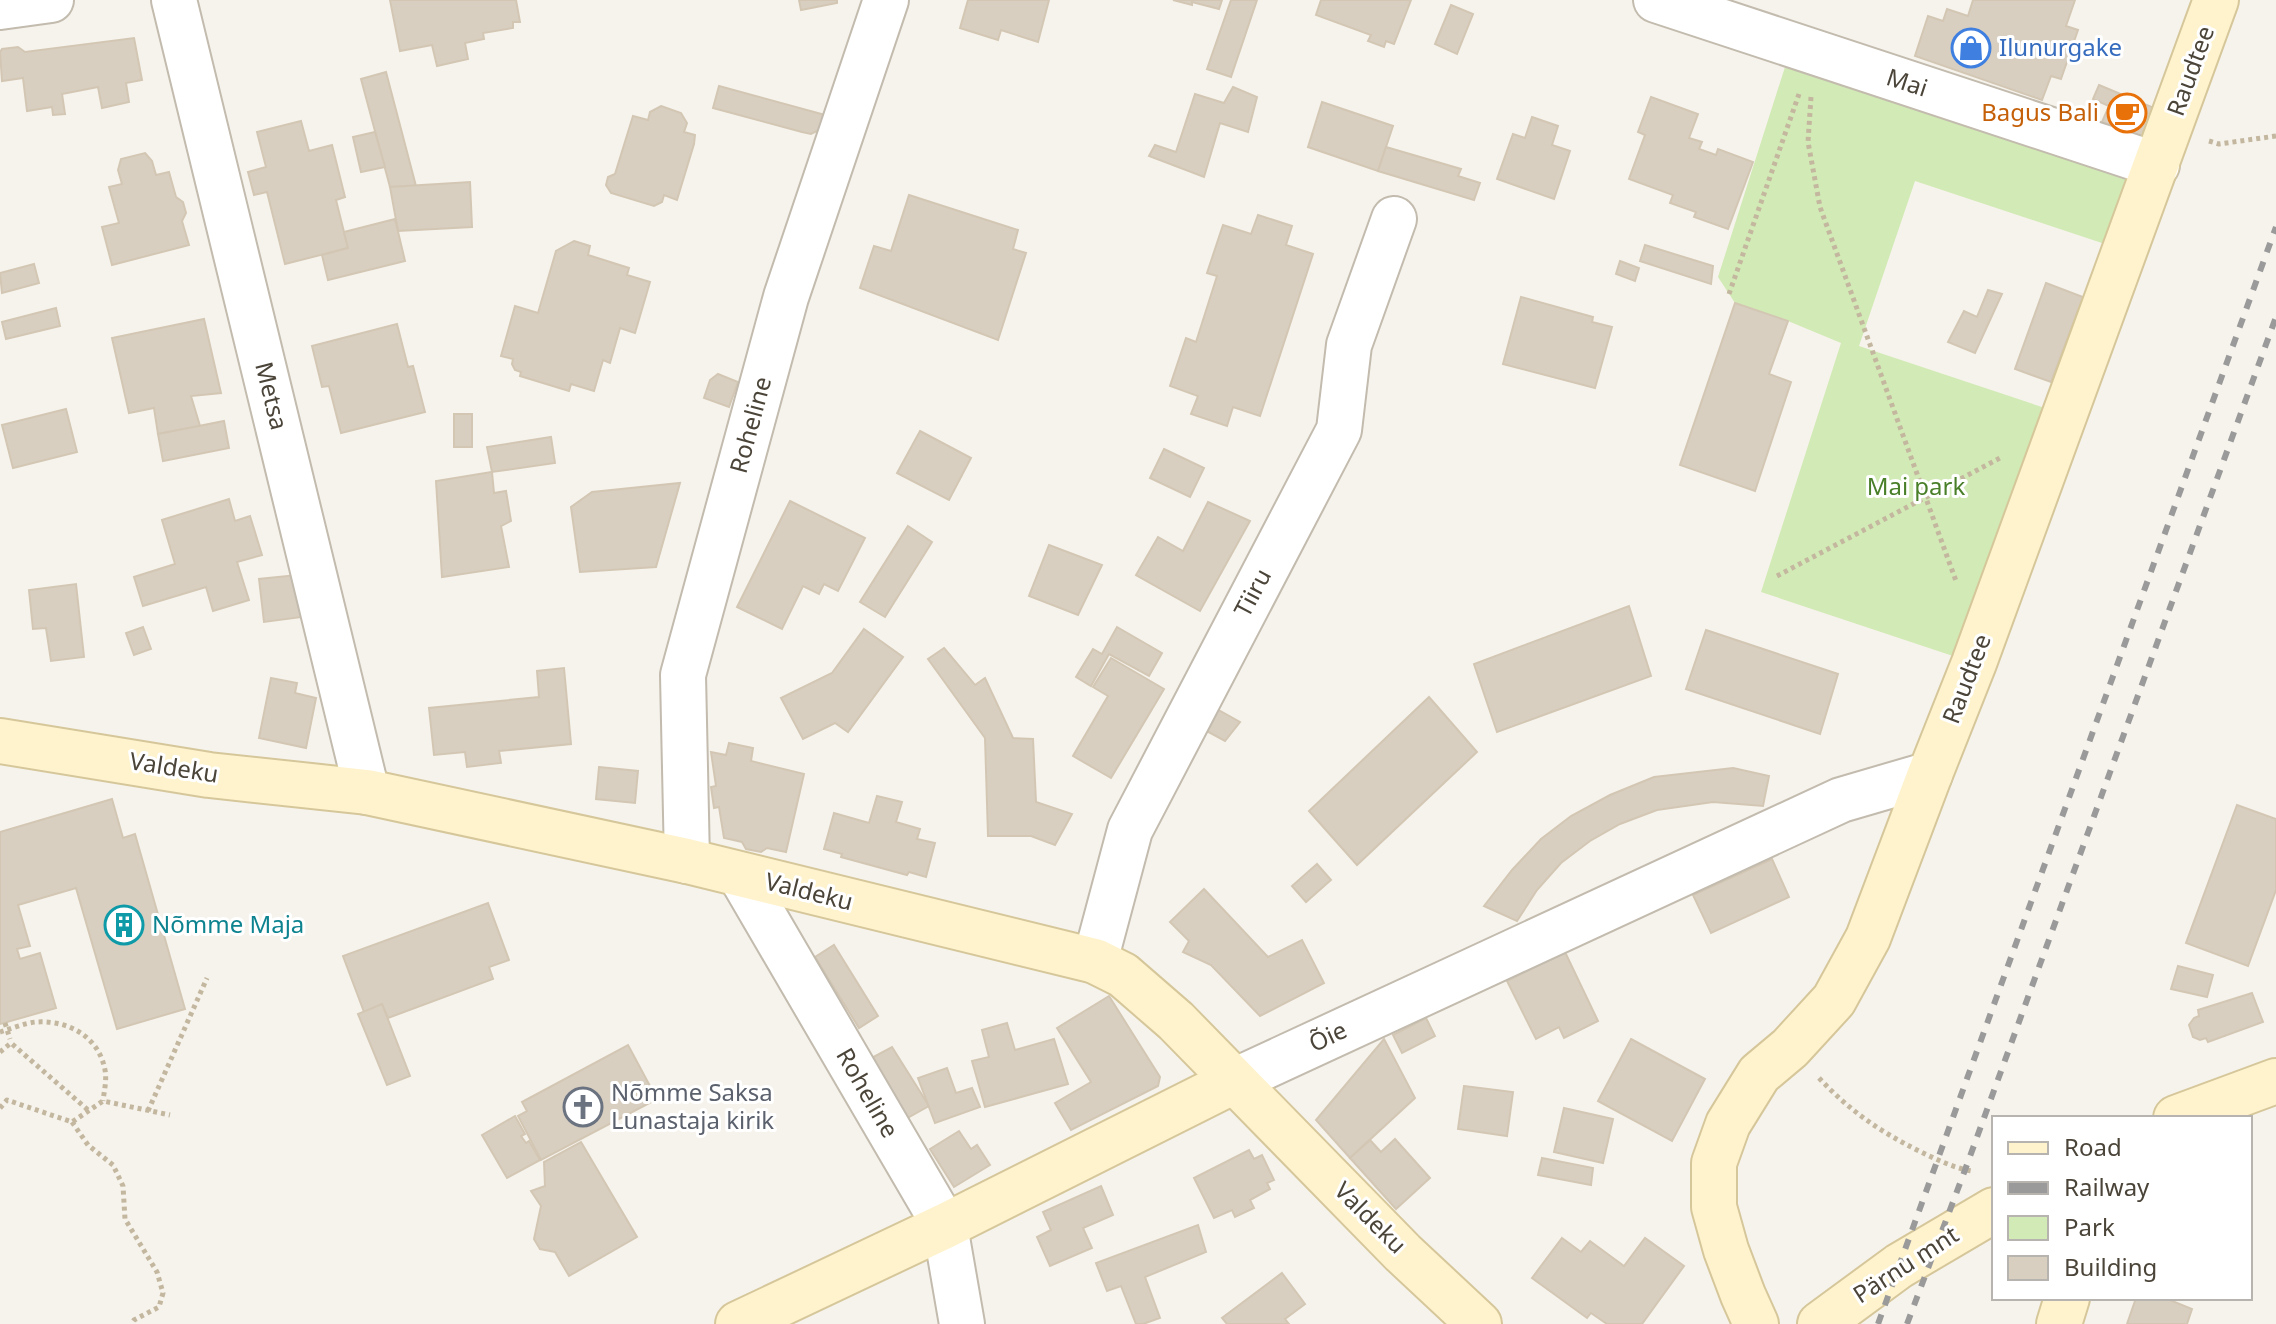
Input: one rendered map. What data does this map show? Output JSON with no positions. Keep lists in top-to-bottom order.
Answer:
{
  "streets": {
    "street": [
      "Raudtee",
      "Mai",
      "Metsa",
      "Roheline",
      "Tiiru",
      "Valdeku",
      "Õie",
      "Pärnu mnt"
    ]
  },
  "crossings": [
    ["Raudtee", "Mai"],
    ["Raudtee", "Õie"],
    ["Metsa", "Valdeku"],
    ["Roheline", "Valdeku"],
    ["Roheline", "Õie"],
    ["Tiiru", "Valdeku"],
    ["Valdeku", "Õie"]
  ],
  "parks": ["Mai park"],
  "places": {
    "shop": ["Ilunurgake"],
    "cafe": ["Bagus Bali"],
    "building": ["Nõmme Maja"],
    "church": ["Nõmme Saksa Lunastaja kirik"]
  },
  "legend": [
    "Road",
    "Railway",
    "Park",
    "Building"
  ]
}
